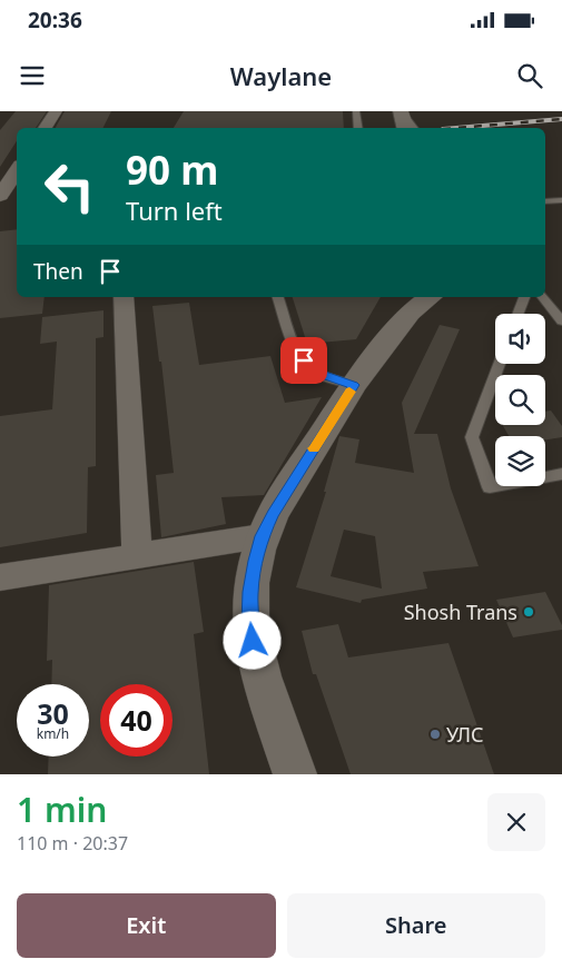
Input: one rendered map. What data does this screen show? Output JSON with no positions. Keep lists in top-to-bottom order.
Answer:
{
  "places": ["Shosh Trans", "УЛС"],
  "page": {
    "status": "20:36",
    "header": "Waylane",
    "turn": ["90 m", "Turn left"],
    "then": "Then",
    "speed": "30 km/h",
    "limit": "40",
    "heading": ["1 min", "110 m · 20:37"],
    "buttons": ["Exit", "Share"]
  }
}
